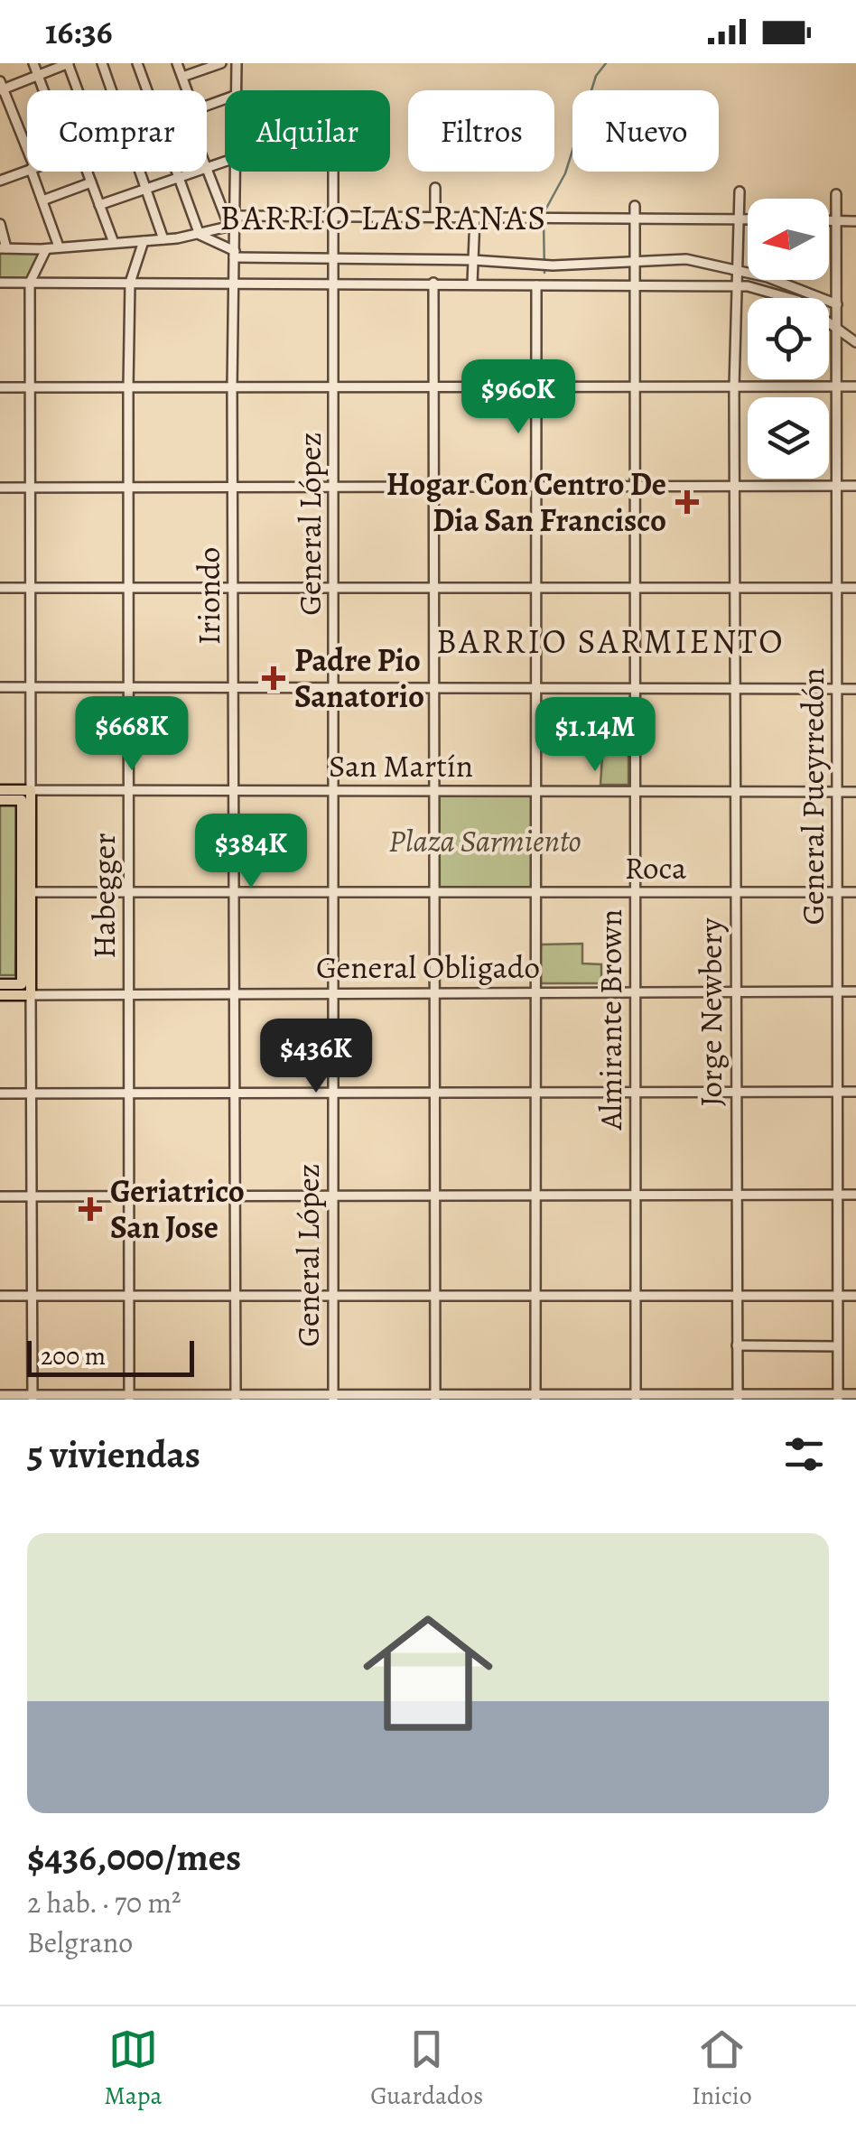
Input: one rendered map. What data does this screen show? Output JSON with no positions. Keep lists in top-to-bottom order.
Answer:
{
  "streets": {
    "main road": ["San Martín", "General Obligado"],
    "street": [
      "General López",
      "Iriondo",
      "General Pueyrredón",
      "Roca",
      "Habegger",
      "Jorge Newbery",
      "Almirante Brown"
    ]
  },
  "crossings": [
    ["General López", "San Martín"],
    ["General López", "Roca"],
    ["General López", "General Obligado"],
    ["Iriondo", "San Martín"],
    ["Iriondo", "Roca"],
    ["Iriondo", "General Obligado"],
    ["San Martín", "General Pueyrredón"],
    ["San Martín", "Habegger"],
    ["San Martín", "Jorge Newbery"],
    ["San Martín", "Almirante Brown"],
    ["General Pueyrredón", "Roca"],
    ["General Pueyrredón", "General Obligado"],
    ["Roca", "Habegger"],
    ["Roca", "Jorge Newbery"],
    ["Roca", "Almirante Brown"],
    ["Habegger", "General Obligado"],
    ["General Obligado", "Jorge Newbery"],
    ["General Obligado", "Almirante Brown"]
  ],
  "districts": ["BARRIO LAS RANAS", "BARRIO SARMIENTO"],
  "parks": ["Plaza Sarmiento"],
  "places": {
    "health": ["Hogar Con Centro De Dia San Francisco", "Padre Pio Sanatorio", "Geriatrico San Jose"]
  },
  "scale_bar": "200 m",
  "north": "left",
  "page": {
    "status": "16:36",
    "chip": [
      "Comprar",
      "Alquilar",
      "Filtros",
      "Nuevo"
    ],
    "price": [
      "$960K",
      "$668K",
      "$1.14M",
      "$384K",
      "$436K"
    ],
    "scale": "200 m",
    "heading": "5 viviendas",
    "list": [
      {
        "name": "$436,000/mes",
        "note": "2 hab. · 70 m² · Belgrano"
      }
    ],
    "tabs": ["Mapa", "Guardados", "Inicio"]
  }
}
